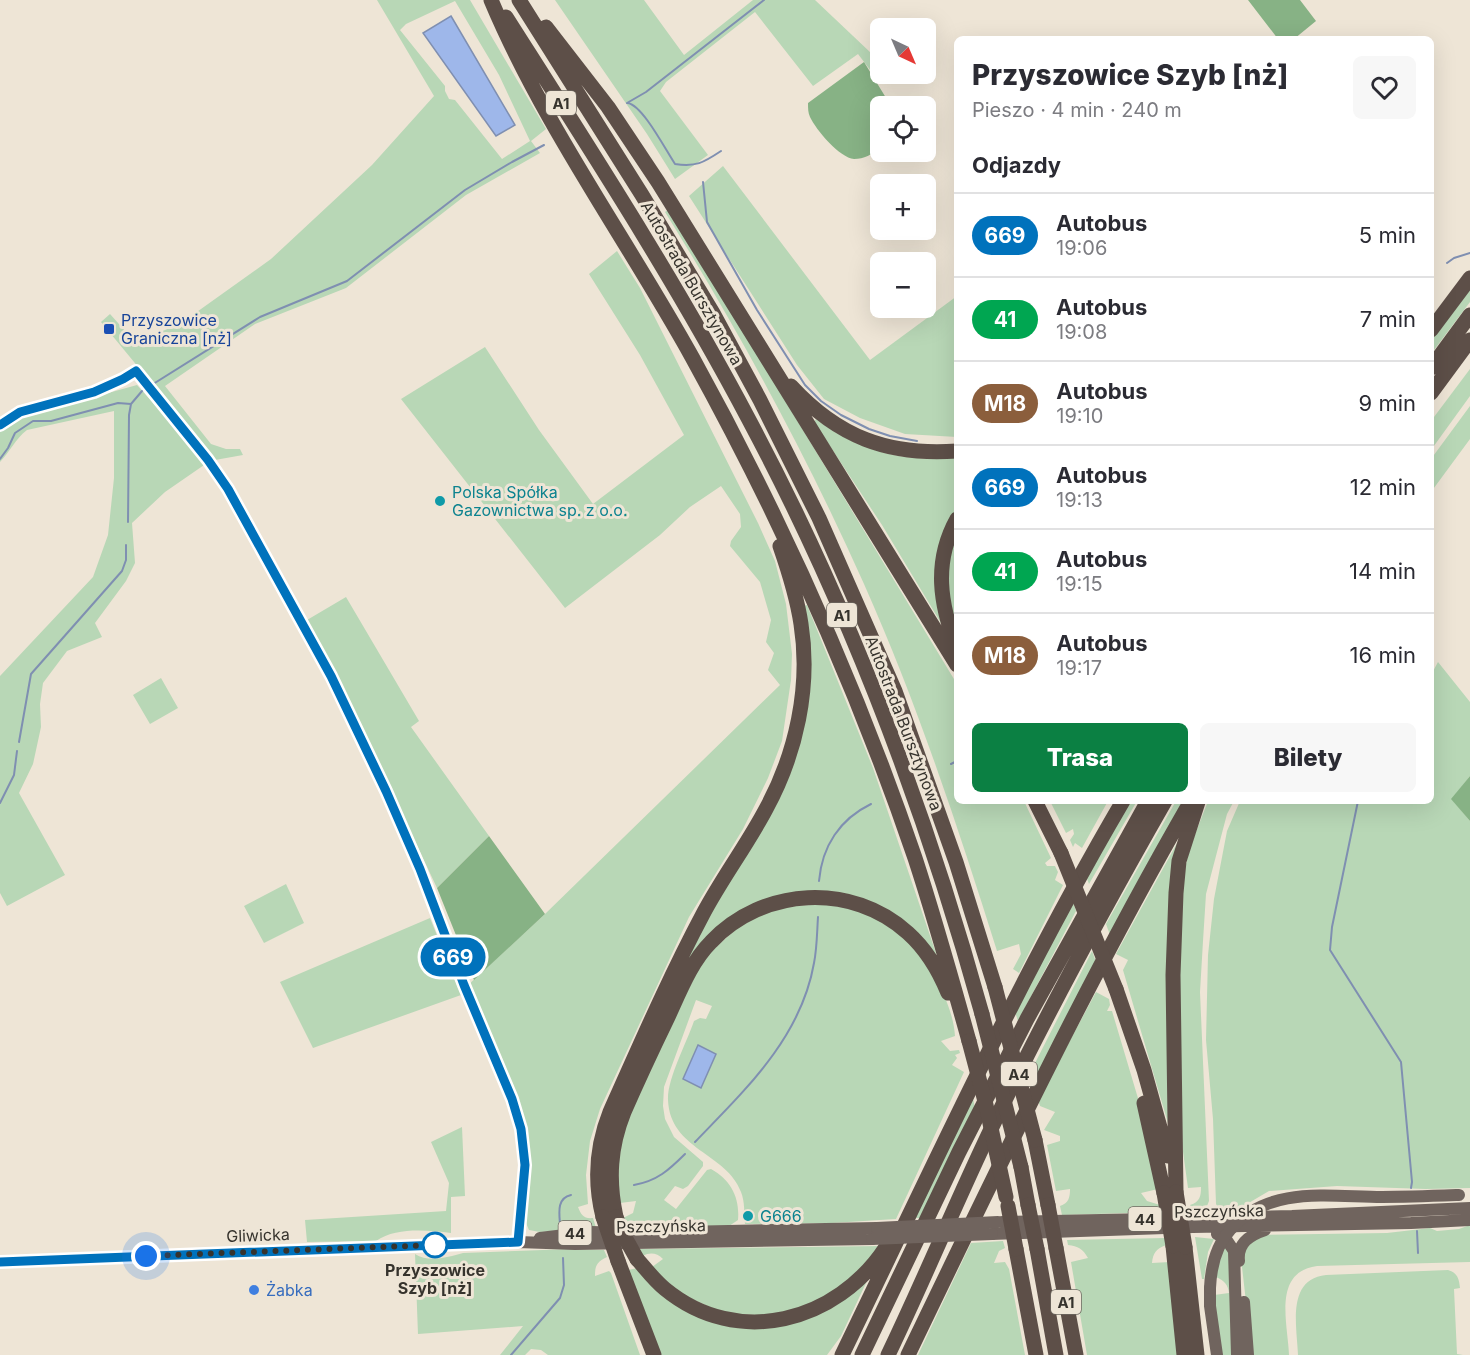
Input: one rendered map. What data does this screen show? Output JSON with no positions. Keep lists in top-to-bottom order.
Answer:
{
  "streets": {
    "highway": ["A1", "Autostrada Bursztynowa", "A4"],
    "main road": ["Pszczyńska", "44", "Gliwicka"]
  },
  "crossings": [
    ["Pszczyńska", "Gliwicka"]
  ],
  "places": {
    "transit": ["Przyszowice Graniczna [nż]"],
    "other": [
      "Polska Spółka Gazownictwa sp. z o.o.",
      "G666",
      "Przyszowice Szyb [nż]",
      "Żabka"
    ]
  },
  "lines": ["bus line 669"],
  "north": "bottom right",
  "page": {
    "on_map": "669",
    "map_buttons": ["+", "−"],
    "heading": [
      ["Przyszowice Szyb [nż]", "Pieszo · 4 min · 240 m"],
      "Odjazdy"
    ],
    "list": [
      {
        "mark": "669",
        "name": "Autobus",
        "note": "19:06",
        "value": "5 min"
      },
      {
        "mark": "41",
        "name": "Autobus",
        "note": "19:08",
        "value": "7 min"
      },
      {
        "mark": "M18",
        "name": "Autobus",
        "note": "19:10",
        "value": "9 min"
      },
      {
        "mark": "669",
        "name": "Autobus",
        "note": "19:13",
        "value": "12 min"
      },
      {
        "mark": "41",
        "name": "Autobus",
        "note": "19:15",
        "value": "14 min"
      },
      {
        "mark": "M18",
        "name": "Autobus",
        "note": "19:17",
        "value": "16 min"
      }
    ],
    "buttons": ["Trasa", "Bilety"]
  }
}
